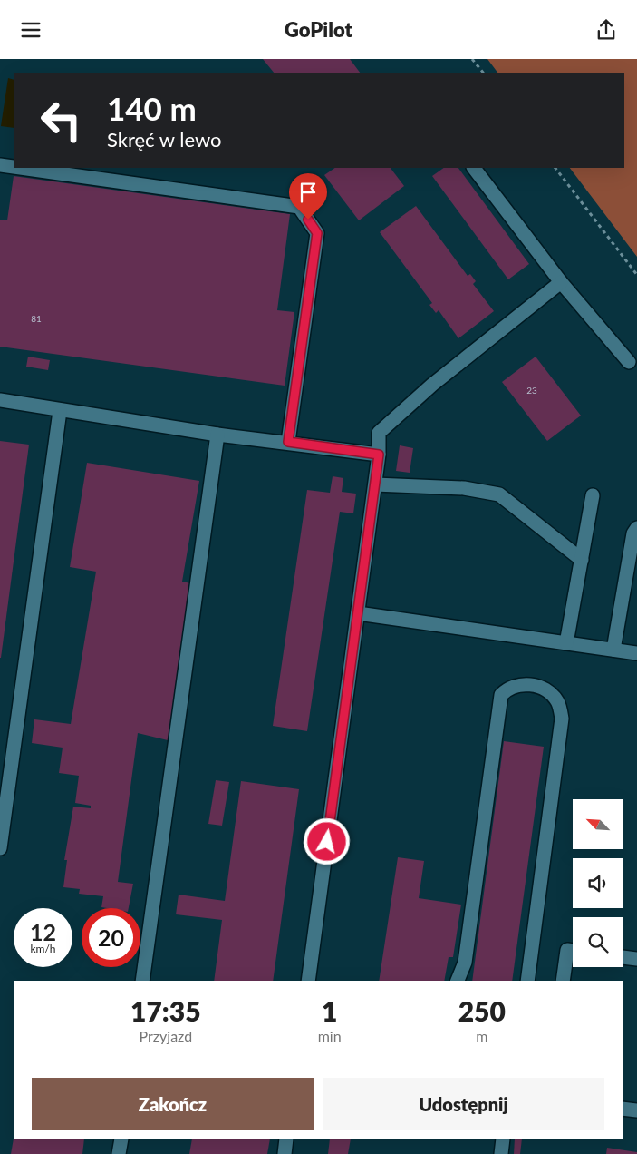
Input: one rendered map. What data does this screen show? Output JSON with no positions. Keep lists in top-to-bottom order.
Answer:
{
  "house_numbers": ["81", "23"],
  "north": "top left",
  "page": {
    "header": "GoPilot",
    "turn": ["140 m", "Skręć w lewo"],
    "speed": "12 km/h",
    "limit": "20",
    "eta": [
      "17:35",
      "Przyjazd",
      "1",
      "min",
      "250",
      "m"
    ],
    "buttons": ["Zakończ", "Udostępnij"]
  }
}
